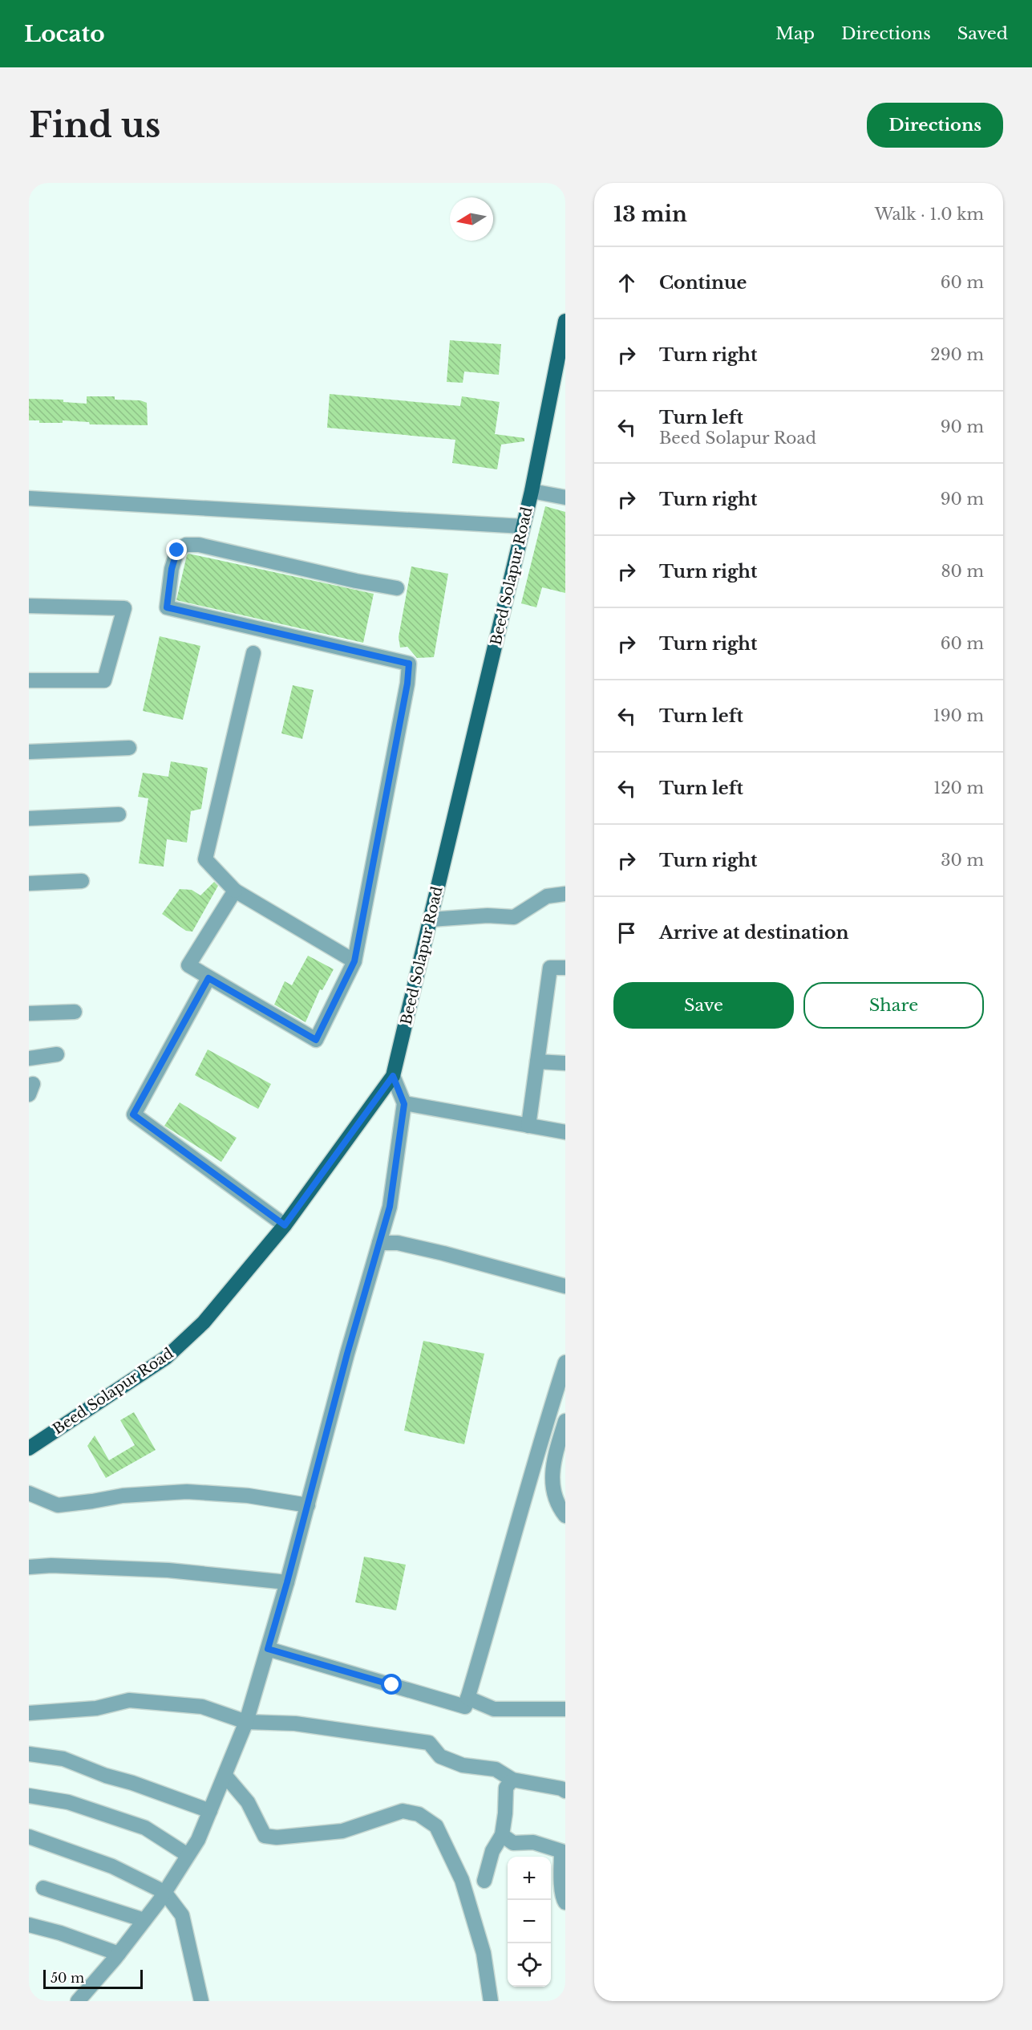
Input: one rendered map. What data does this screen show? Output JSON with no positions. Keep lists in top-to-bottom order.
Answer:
{
  "streets": {
    "main road": ["Beed Solapur Road"]
  },
  "scale_bar": "50 m",
  "north": "left",
  "page": {
    "header": "Locato",
    "nav": ["Map", "Directions", "Saved"],
    "buttons": [
      "Directions",
      ["Save", "Share"]
    ],
    "title": "Find us",
    "heading": ["13 min", "Walk · 1.0 km"],
    "list": [
      ["Continue", "60 m"],
      ["Turn right", "290 m"],
      ["Turn left", "Beed Solapur Road", "90 m"],
      ["Turn right", "90 m"],
      ["Turn right", "80 m"],
      ["Turn right", "60 m"],
      ["Turn left", "190 m"],
      ["Turn left", "120 m"],
      ["Turn right", "30 m"],
      "Arrive at destination"
    ],
    "map_buttons": ["+", "−"],
    "scale": "50 m"
  }
}
